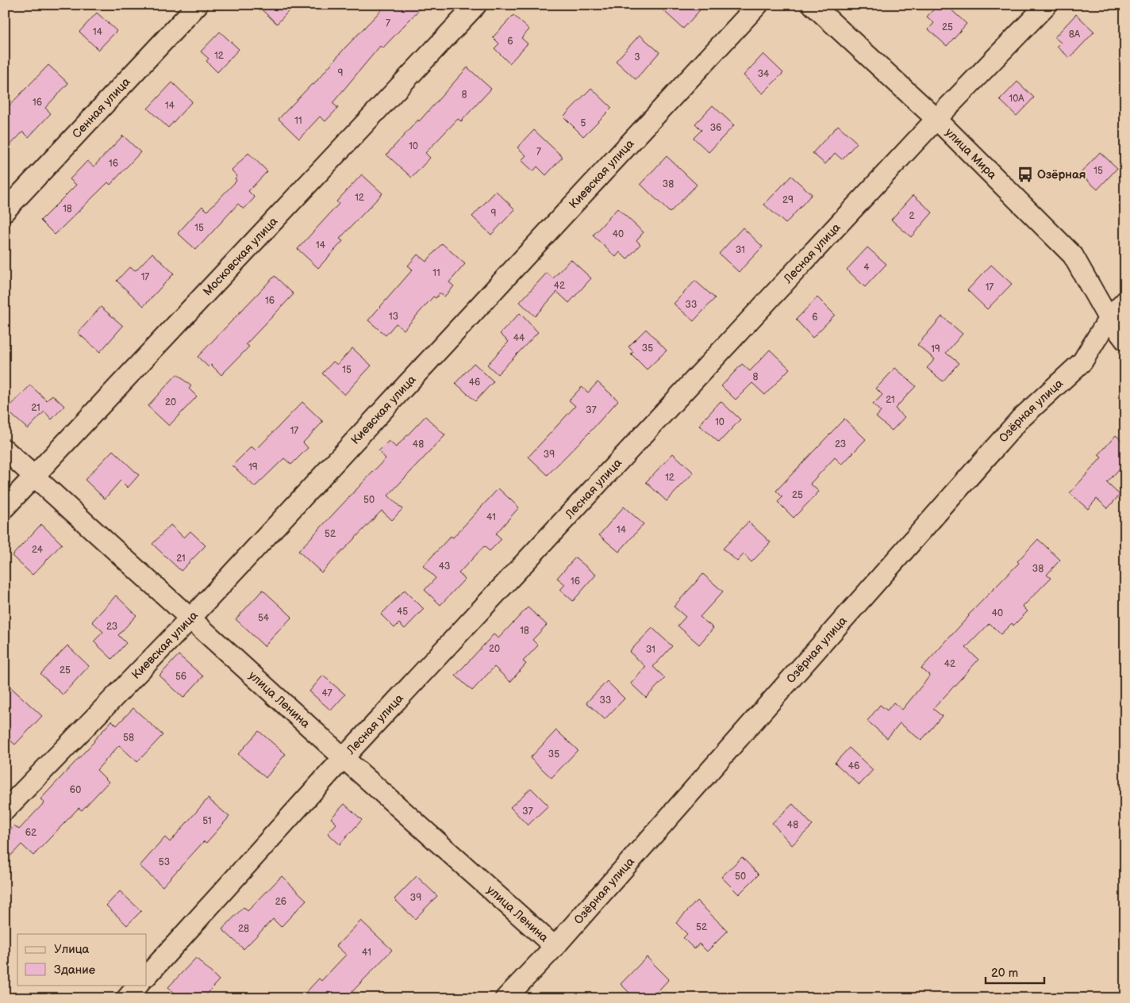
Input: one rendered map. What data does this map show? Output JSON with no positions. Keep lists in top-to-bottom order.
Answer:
{
  "streets": {
    "street": [
      "Сенная улица",
      "улица Мира",
      "Киевская улица",
      "Лесная улица",
      "Московская улица",
      "Озёрная улица",
      "улица Ленина"
    ]
  },
  "crossings": [
    ["улица Мира", "Лесная улица"],
    ["улица Мира", "Озёрная улица"],
    ["Киевская улица", "улица Ленина"],
    ["Лесная улица", "улица Ленина"],
    ["Московская улица", "улица Ленина"],
    ["Озёрная улица", "улица Ленина"]
  ],
  "places": {
    "bus stop": ["Озёрная"]
  },
  "house_numbers": [
    "7",
    "25",
    "14",
    "8А",
    "6",
    "12",
    "3",
    "9",
    "34",
    "8",
    "10А",
    "16",
    "14",
    "11",
    "5",
    "36",
    "10",
    "7",
    "16",
    "15",
    "38",
    "12",
    "29",
    "18",
    "9",
    "2",
    "15",
    "40",
    "14",
    "31",
    "4",
    "11",
    "17",
    "42",
    "17",
    "16",
    "33",
    "13",
    "6",
    "44",
    "35",
    "19",
    "15",
    "8",
    "46",
    "21",
    "20",
    "21",
    "37",
    "10",
    "17",
    "48",
    "23",
    "39",
    "19",
    "12",
    "25",
    "50",
    "41",
    "14",
    "52",
    "24",
    "21",
    "43",
    "38",
    "16",
    "45",
    "40",
    "54",
    "23",
    "18",
    "20",
    "31",
    "42",
    "25",
    "56",
    "47",
    "33",
    "58",
    "35",
    "46",
    "60",
    "37",
    "51",
    "48",
    "62",
    "53",
    "50",
    "39",
    "26",
    "52",
    "28",
    "41"
  ],
  "legend": ["Улица", "Здание"],
  "scale_bar": "20 m"
}
